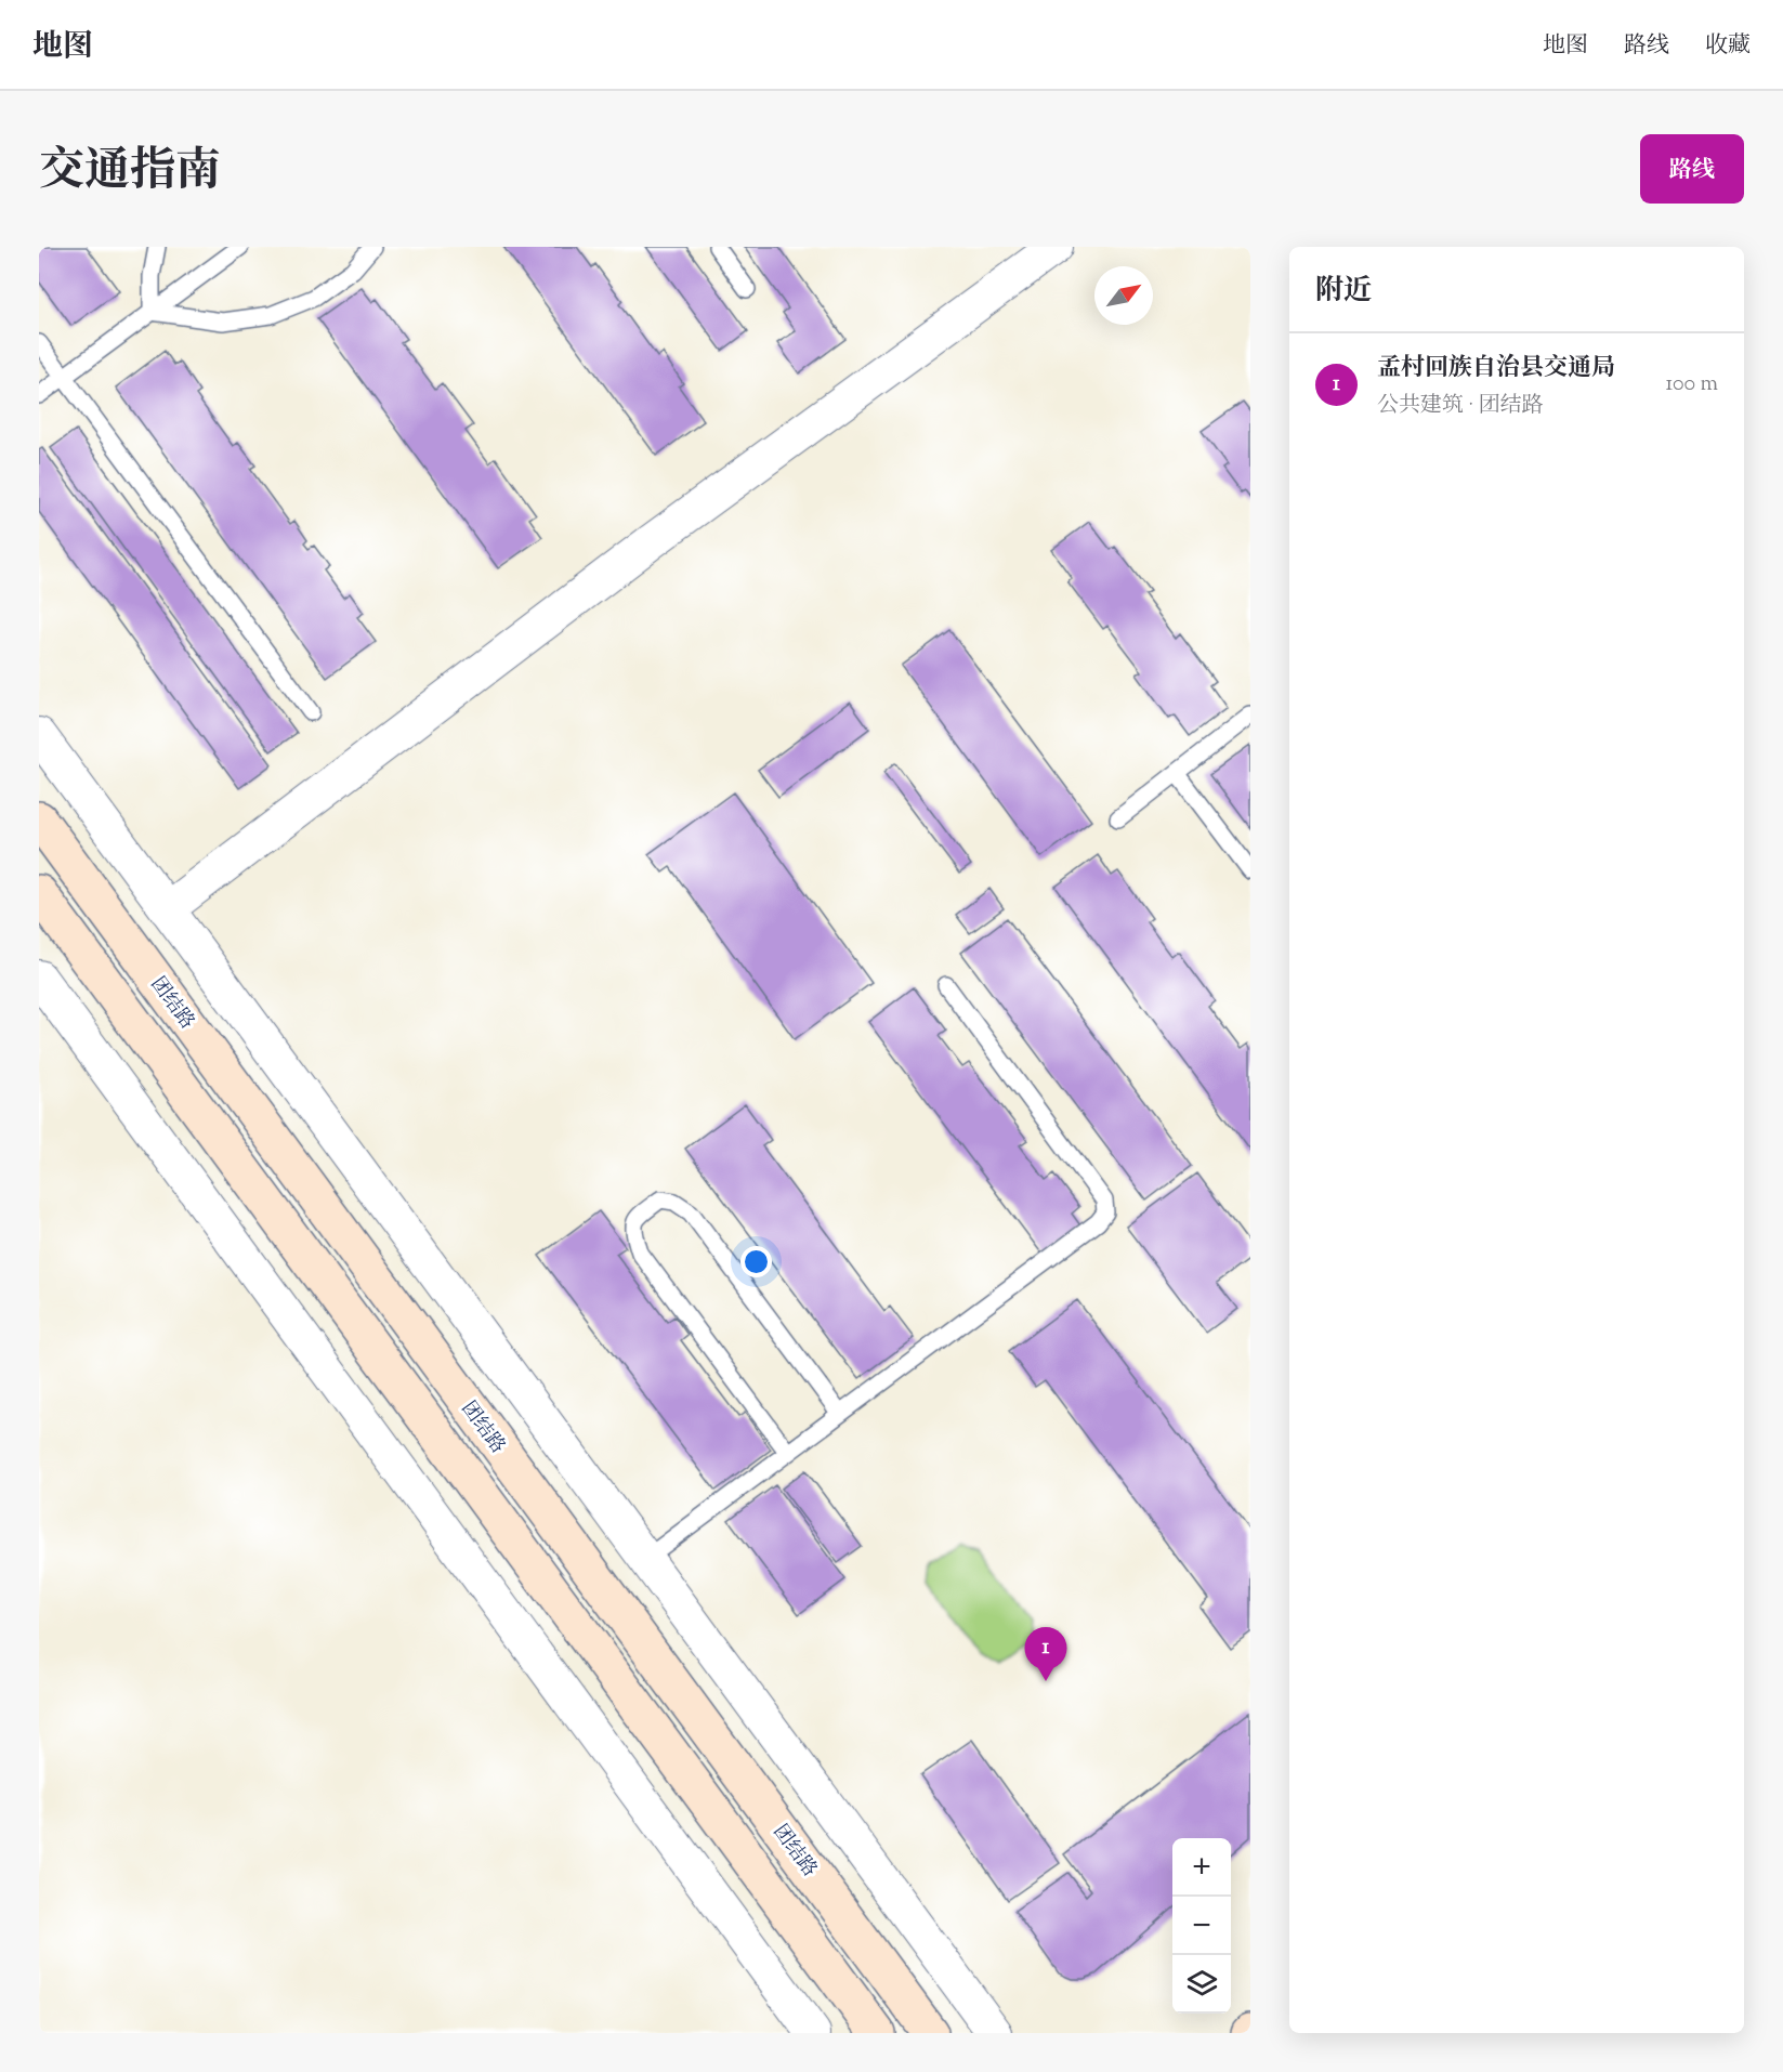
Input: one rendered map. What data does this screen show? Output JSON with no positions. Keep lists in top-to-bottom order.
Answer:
{
  "streets": {
    "main road": ["团结路"]
  },
  "north": "top right",
  "page": {
    "header": "地图",
    "nav": ["地图", "路线", "收藏"],
    "title": "交通指南",
    "buttons": "路线",
    "heading": "附近",
    "list": [
      {
        "mark": "1",
        "name": "孟村回族自治县交通局",
        "note": "公共建筑 · 团结路",
        "value": "100 m"
      }
    ],
    "pins": "1",
    "map_buttons": ["+", "−"]
  }
}
